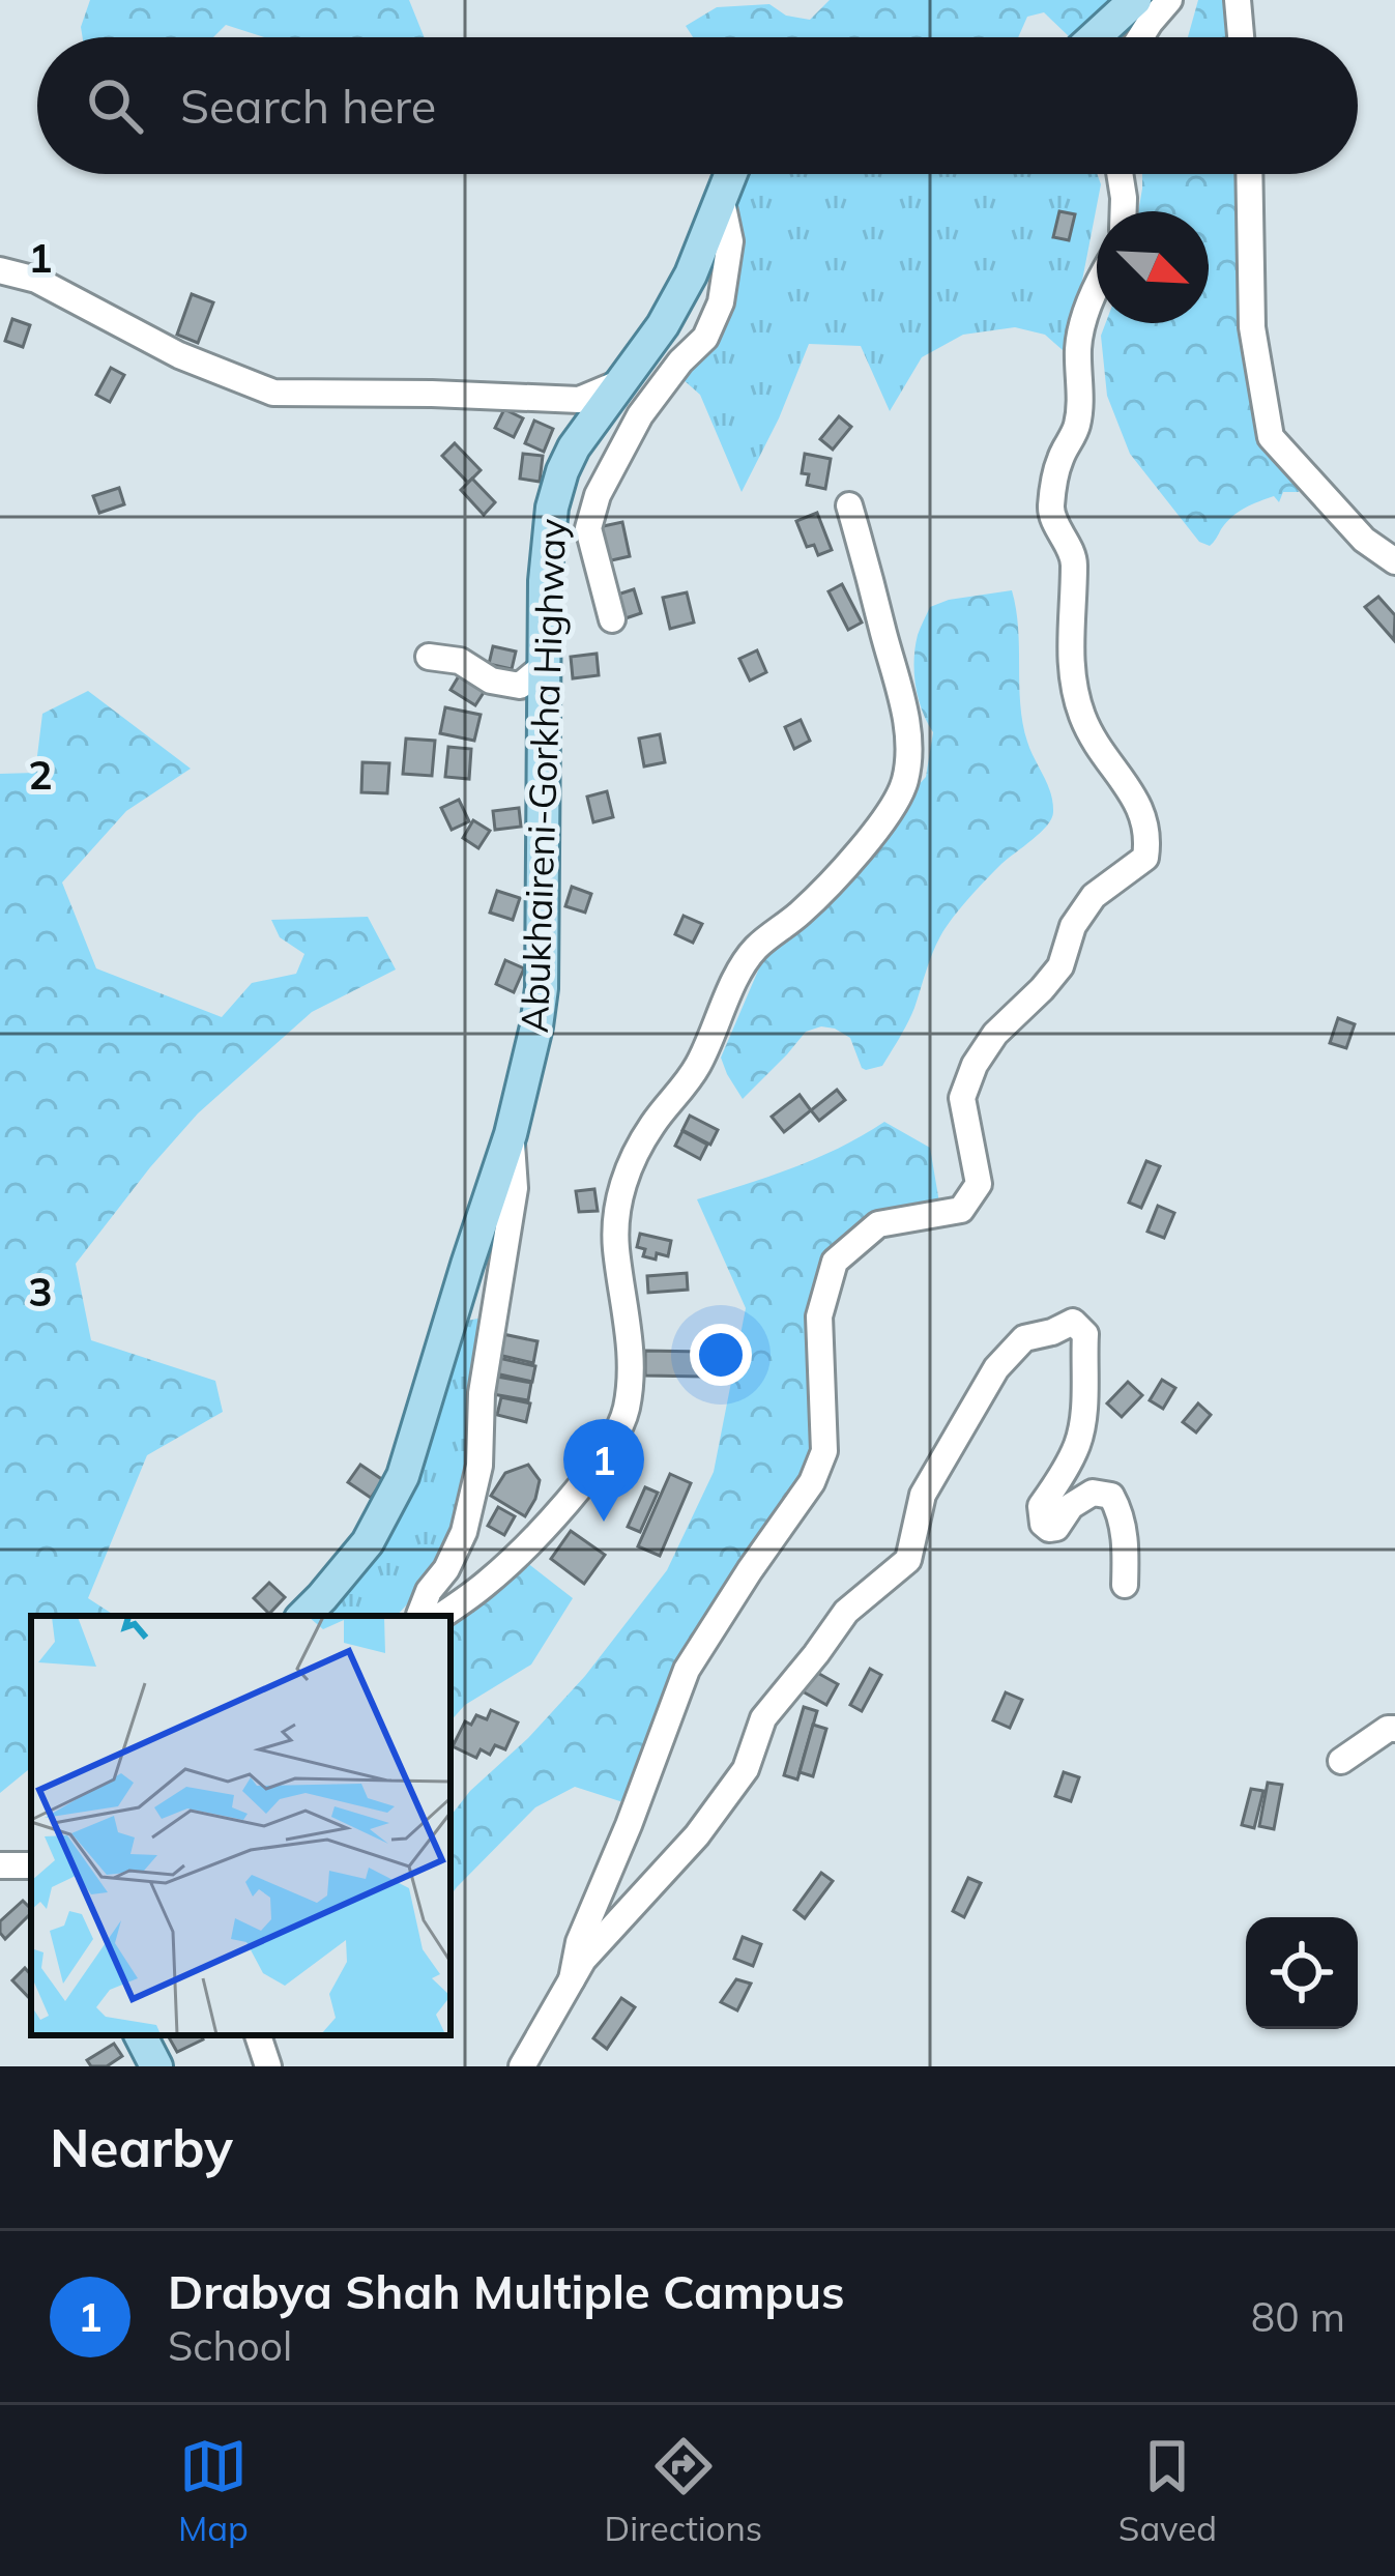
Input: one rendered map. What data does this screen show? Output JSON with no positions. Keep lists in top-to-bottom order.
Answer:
{
  "streets": {
    "main road": ["Abukhaireni-Gorkha Highway"]
  },
  "north": "bottom right",
  "page": {
    "search": "Search here",
    "pins": "1",
    "heading": "Nearby",
    "list": [
      {
        "mark": "1",
        "name": "Drabya Shah Multiple Campus",
        "note": "School",
        "value": "80 m"
      }
    ],
    "nav": ["Map", "Directions", "Saved"]
  },
  "grid": {
    "rows": ["1", "2", "3"]
  }
}
